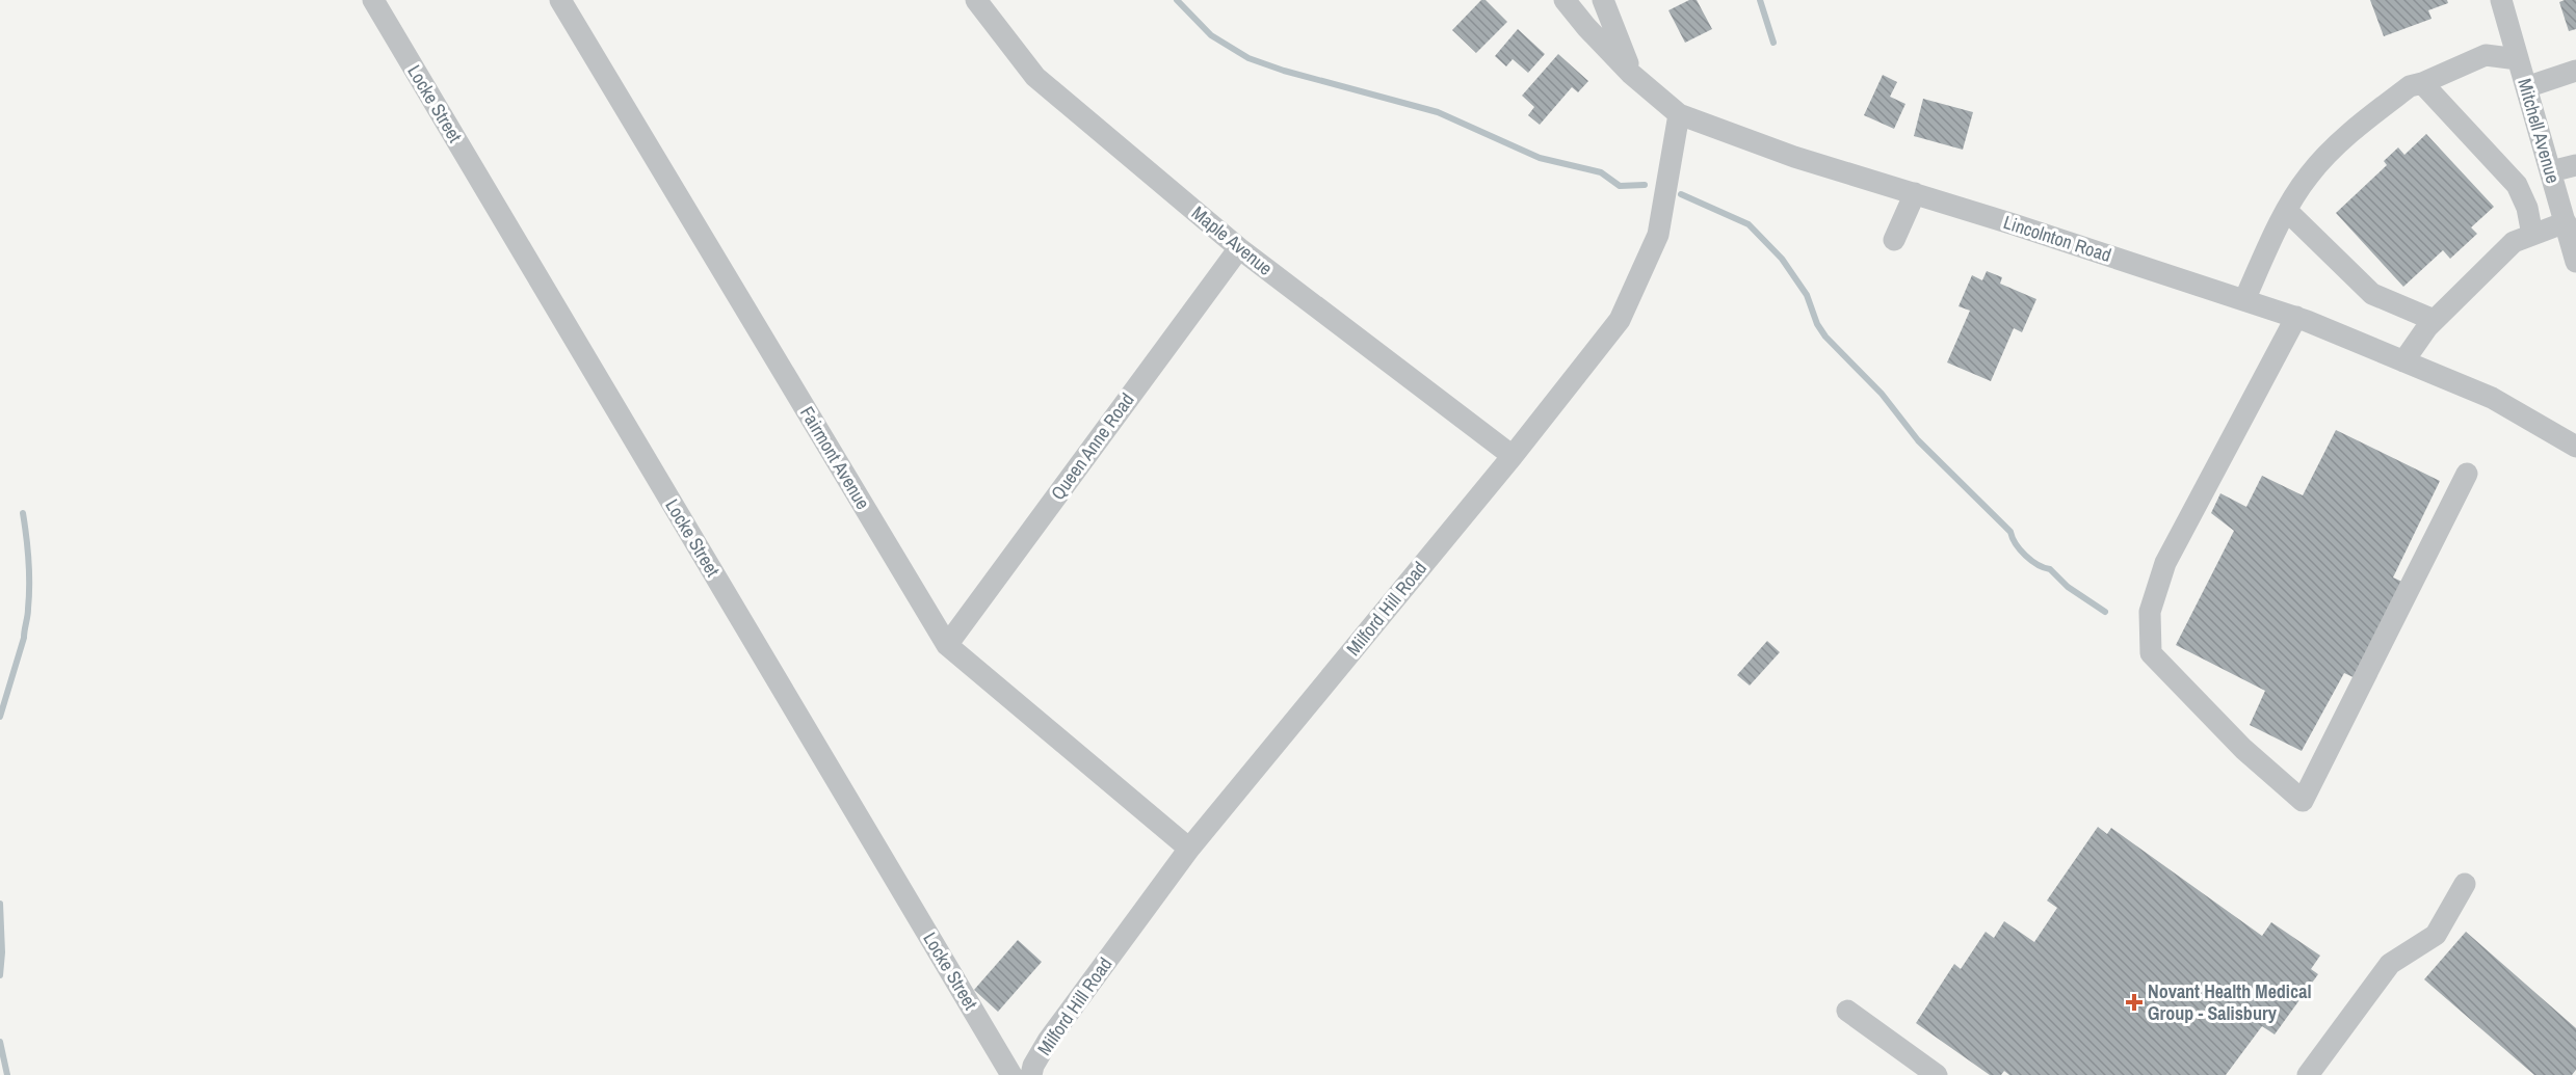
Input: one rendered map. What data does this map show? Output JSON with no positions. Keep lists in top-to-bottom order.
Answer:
{
  "streets": {
    "street": [
      "Locke Street",
      "Mitchell Avenue",
      "Lincolnton Road",
      "Maple Avenue",
      "Queen Anne Road",
      "Fairmont Avenue",
      "Milford Hill Road"
    ]
  },
  "crossings": [
    ["Lincolnton Road", "Milford Hill Road"],
    ["Maple Avenue", "Queen Anne Road"],
    ["Maple Avenue", "Milford Hill Road"],
    ["Queen Anne Road", "Fairmont Avenue"],
    ["Fairmont Avenue", "Milford Hill Road"]
  ],
  "places": {
    "health": ["Novant Health Medical Group - Salisbury"]
  }
}
